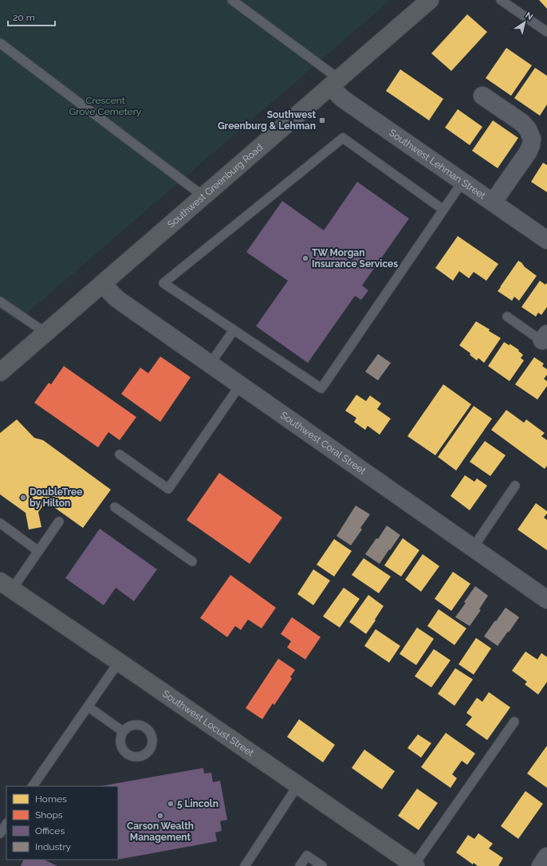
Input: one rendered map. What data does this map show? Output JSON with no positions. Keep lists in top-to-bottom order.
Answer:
{
  "streets": {
    "main road": ["Southwest Greenburg Road", "Southwest Locust Street"],
    "street": ["Southwest Lehman Street", "Southwest Coral Street"]
  },
  "crossings": [
    ["Southwest Lehman Street", "Southwest Greenburg Road"],
    ["Southwest Greenburg Road", "Southwest Coral Street"]
  ],
  "parks": ["Crescent Grove Cemetery"],
  "places": {
    "transit": ["Southwest Greenburg & Lehman"],
    "other": [
      "TW Morgan Insurance Services",
      "DoubleTree by Hilton",
      "5 Lincoln",
      "Carson Wealth Management"
    ]
  },
  "legend": [
    "Homes",
    "Shops",
    "Offices",
    "Industry"
  ],
  "scale_bar": "20 m",
  "north": "top right"
}
